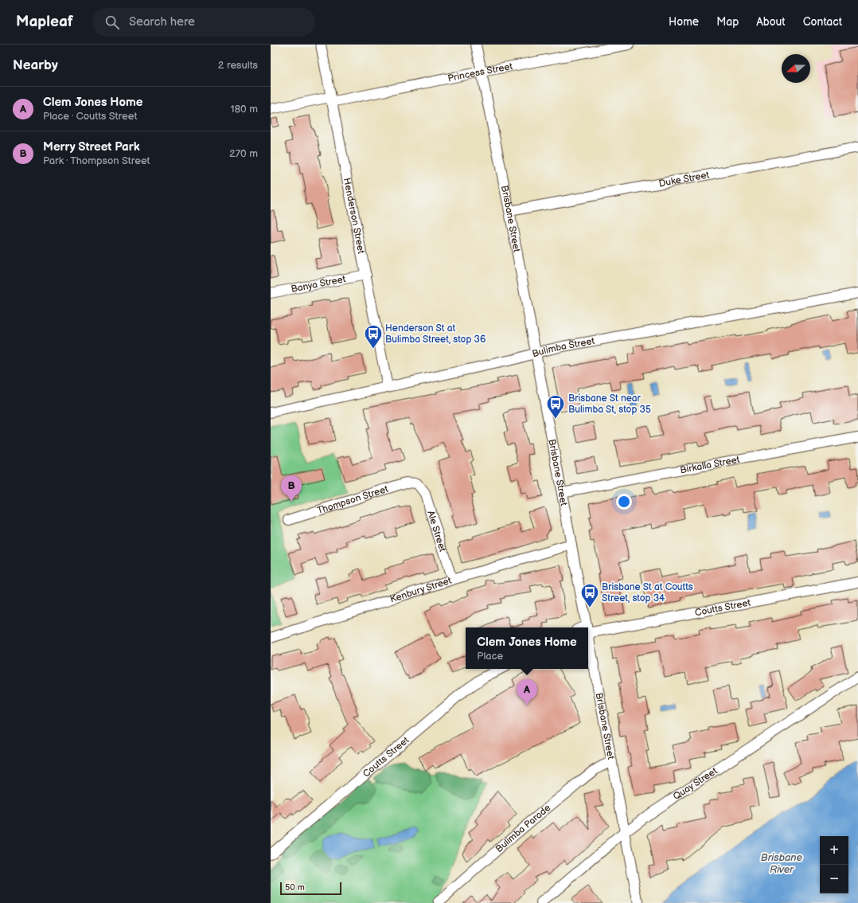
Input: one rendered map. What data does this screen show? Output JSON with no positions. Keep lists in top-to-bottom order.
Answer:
{
  "streets": {
    "street": [
      "Princess Street",
      "Duke Street",
      "Henderson Street",
      "Brisbane Street",
      "Banya Street",
      "Bulimba Street",
      "Birkalla Street",
      "Thompson Street",
      "Ale Street",
      "Kenbury Street",
      "Coutts Street",
      "Quay Street",
      "Bulimba Parade"
    ]
  },
  "crossings": [
    ["Princess Street", "Henderson Street"],
    ["Princess Street", "Brisbane Street"],
    ["Duke Street", "Brisbane Street"],
    ["Henderson Street", "Banya Street"],
    ["Henderson Street", "Bulimba Street"],
    ["Brisbane Street", "Bulimba Street"],
    ["Brisbane Street", "Birkalla Street"],
    ["Brisbane Street", "Kenbury Street"],
    ["Brisbane Street", "Quay Street"],
    ["Brisbane Street", "Bulimba Parade"],
    ["Thompson Street", "Ale Street"],
    ["Ale Street", "Kenbury Street"]
  ],
  "water": ["Brisbane River"],
  "places": {
    "bus stop": ["Henderson St at Bulimba Street, stop 36", "Brisbane St near Bulimba St, stop 35", "Brisbane St at Coutts Street, stop 34"]
  },
  "scale_bar": "50 m",
  "north": "left",
  "page": {
    "header": "Mapleaf",
    "search": "Search here",
    "nav": [
      "Home",
      "Map",
      "About",
      "Contact"
    ],
    "heading": ["Nearby", "2 results"],
    "list": [
      {
        "mark": "A",
        "name": "Clem Jones Home",
        "note": "Place · Coutts Street",
        "value": "180 m"
      },
      {
        "mark": "B",
        "name": "Merry Street Park",
        "note": "Park · Thompson Street",
        "value": "270 m"
      }
    ],
    "pins": ["B", "A"],
    "popup": ["Clem Jones Home", "Place"],
    "map_buttons": ["+", "−"],
    "scale": "50 m"
  }
}
